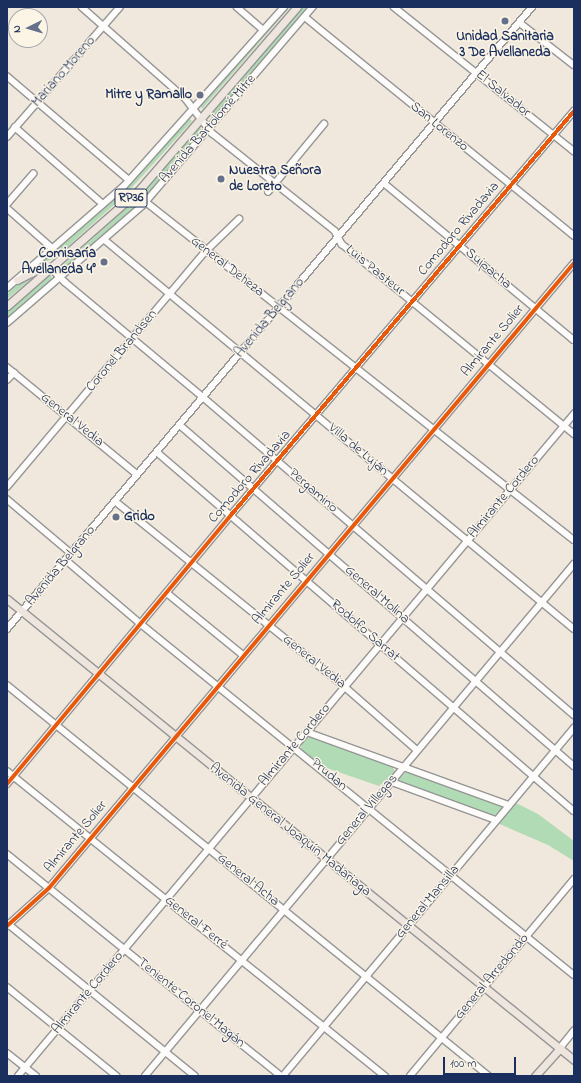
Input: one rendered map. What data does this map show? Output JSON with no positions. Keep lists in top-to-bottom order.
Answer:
{
  "streets": {
    "main road": ["Avenida Bartolomé Mitre", "RP36", "Avenida General Joaquín Madariaga"],
    "street": [
      "Mariano Moreno",
      "El Salvador",
      "San Lorenzo",
      "Comodoro Rivadavia",
      "General Deheza",
      "Suipacha",
      "Luis Pasteur",
      "Avenida Belgrano",
      "Almirante Solier",
      "Coronel Brandsen",
      "General Vedia",
      "Villa de Luján",
      "Pergamino",
      "Almirante Cordero",
      "General Molina",
      "Rodolfo Sarrat",
      "Prudan",
      "General Villegas",
      "General Acha",
      "General Mansilla",
      "General Ferré",
      "General Arredondo",
      "Teniente Coronel Magán"
    ]
  },
  "crossings": [
    ["Mariano Moreno", "Luis Pasteur"],
    ["El Salvador", "Comodoro Rivadavia"],
    ["El Salvador", "Avenida Belgrano"],
    ["San Lorenzo", "Avenida Bartolomé Mitre"],
    ["San Lorenzo", "Comodoro Rivadavia"],
    ["San Lorenzo", "Avenida Belgrano"],
    ["Avenida Bartolomé Mitre", "General Deheza"],
    ["Avenida Bartolomé Mitre", "Luis Pasteur"],
    ["Avenida Bartolomé Mitre", "Villa de Luján"],
    ["Avenida Bartolomé Mitre", "Pergamino"],
    ["Comodoro Rivadavia", "General Deheza"],
    ["Comodoro Rivadavia", "Suipacha"],
    ["Comodoro Rivadavia", "Luis Pasteur"],
    ["Comodoro Rivadavia", "General Vedia"],
    ["Comodoro Rivadavia", "Villa de Luján"],
    ["Comodoro Rivadavia", "Pergamino"],
    ["Comodoro Rivadavia", "General Molina"],
    ["Comodoro Rivadavia", "Rodolfo Sarrat"],
    ["Comodoro Rivadavia", "Prudan"],
    ["Comodoro Rivadavia", "Avenida General Joaquín Madariaga"],
    ["Comodoro Rivadavia", "General Acha"],
    ["Comodoro Rivadavia", "General Ferré"],
    ["General Deheza", "Avenida Belgrano"],
    ["General Deheza", "Almirante Solier"],
    ["General Deheza", "Coronel Brandsen"],
    ["General Deheza", "Almirante Cordero"],
    ["Suipacha", "Avenida Belgrano"],
    ["Suipacha", "Almirante Solier"],
    ["Luis Pasteur", "Avenida Belgrano"],
    ["Luis Pasteur", "Almirante Solier"],
    ["Luis Pasteur", "Almirante Cordero"],
    ["Avenida Belgrano", "General Vedia"],
    ["Avenida Belgrano", "Villa de Luján"],
    ["Avenida Belgrano", "Pergamino"],
    ["Avenida Belgrano", "General Molina"],
    ["Avenida Belgrano", "Rodolfo Sarrat"],
    ["Avenida Belgrano", "Prudan"],
    ["Avenida Belgrano", "Avenida General Joaquín Madariaga"],
    ["Almirante Solier", "General Vedia"],
    ["Almirante Solier", "Villa de Luján"],
    ["Almirante Solier", "Pergamino"],
    ["Almirante Solier", "General Molina"],
    ["Almirante Solier", "Rodolfo Sarrat"],
    ["Almirante Solier", "Prudan"],
    ["Almirante Solier", "Avenida General Joaquín Madariaga"],
    ["Almirante Solier", "General Acha"],
    ["Almirante Solier", "General Ferré"],
    ["Almirante Solier", "Teniente Coronel Magán"],
    ["Coronel Brandsen", "General Vedia"],
    ["Coronel Brandsen", "Villa de Luján"],
    ["Coronel Brandsen", "Pergamino"],
    ["General Vedia", "Almirante Cordero"],
    ["General Vedia", "General Villegas"],
    ["Villa de Luján", "Almirante Cordero"],
    ["Villa de Luján", "General Villegas"],
    ["Pergamino", "Almirante Cordero"],
    ["Pergamino", "General Villegas"],
    ["Almirante Cordero", "General Molina"],
    ["Almirante Cordero", "Rodolfo Sarrat"],
    ["Almirante Cordero", "Prudan"],
    ["Almirante Cordero", "Avenida General Joaquín Madariaga"],
    ["Almirante Cordero", "General Acha"],
    ["Almirante Cordero", "General Ferré"],
    ["Almirante Cordero", "Teniente Coronel Magán"],
    ["General Molina", "General Villegas"],
    ["General Molina", "General Mansilla"],
    ["Rodolfo Sarrat", "General Villegas"],
    ["Rodolfo Sarrat", "General Mansilla"],
    ["Prudan", "General Villegas"],
    ["Prudan", "General Mansilla"],
    ["Prudan", "General Arredondo"],
    ["General Villegas", "Avenida General Joaquín Madariaga"],
    ["General Villegas", "General Acha"],
    ["General Villegas", "General Ferré"],
    ["General Villegas", "Teniente Coronel Magán"],
    ["Avenida General Joaquín Madariaga", "General Mansilla"],
    ["Avenida General Joaquín Madariaga", "General Arredondo"],
    ["General Acha", "General Mansilla"],
    ["General Acha", "General Arredondo"],
    ["General Mansilla", "General Ferré"],
    ["General Mansilla", "Teniente Coronel Magán"]
  ],
  "places": [
    "Unidad Sanitaria 3 De Avellaneda",
    "Mitre y Ramallo",
    "Nuestra Señora de Loreto",
    "Comisaría Avellaneda 4°",
    "Grido"
  ],
  "scale_bar": "100 m",
  "north": "left"
}
